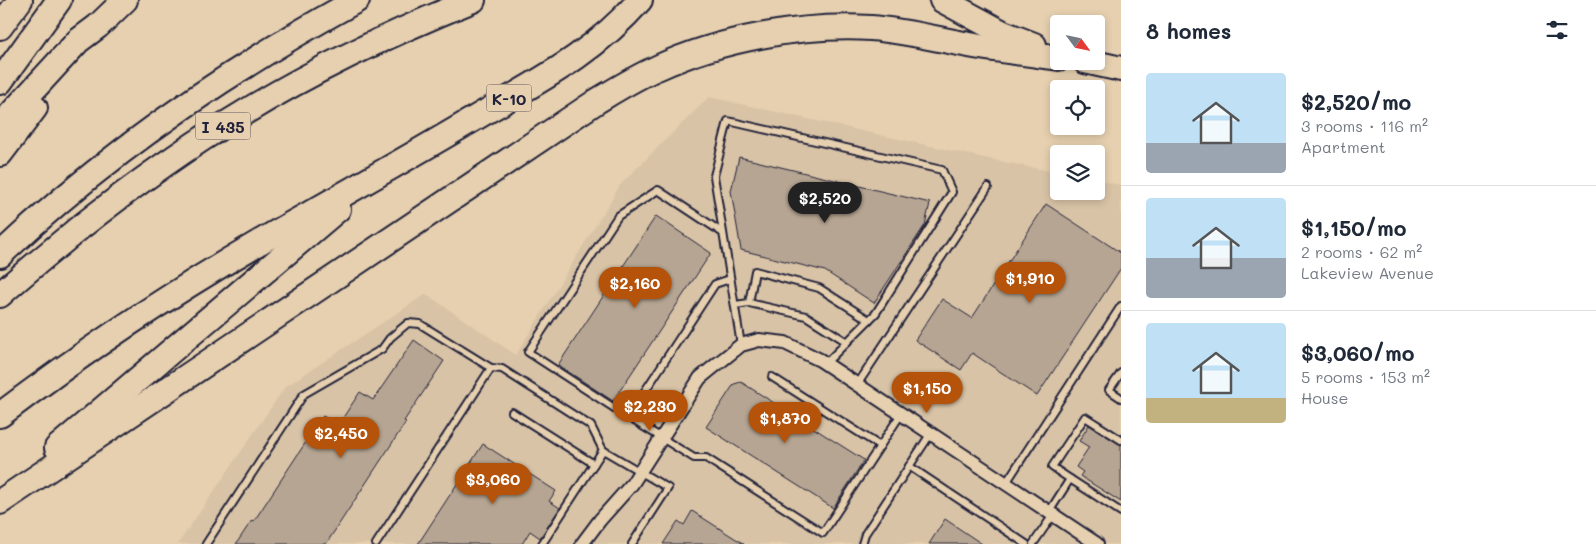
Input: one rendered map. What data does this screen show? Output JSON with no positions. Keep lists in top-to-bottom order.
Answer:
{
  "streets": {
    "highway": ["K-10", "I 435"]
  },
  "north": "bottom right",
  "page": {
    "heading": "8 homes",
    "list": [
      {
        "name": "$2,520/mo",
        "note": "3 rooms · 116 m² · Apartment"
      },
      {
        "name": "$1,150/mo",
        "note": "2 rooms · 62 m² · Lakeview Avenue"
      },
      {
        "name": "$3,060/mo",
        "note": "5 rooms · 153 m² · House"
      }
    ],
    "price": [
      "$2,520",
      "$1,910",
      "$2,160",
      "$1,150",
      "$2,230",
      "$1,870",
      "$2,450",
      "$3,060"
    ]
  }
}
